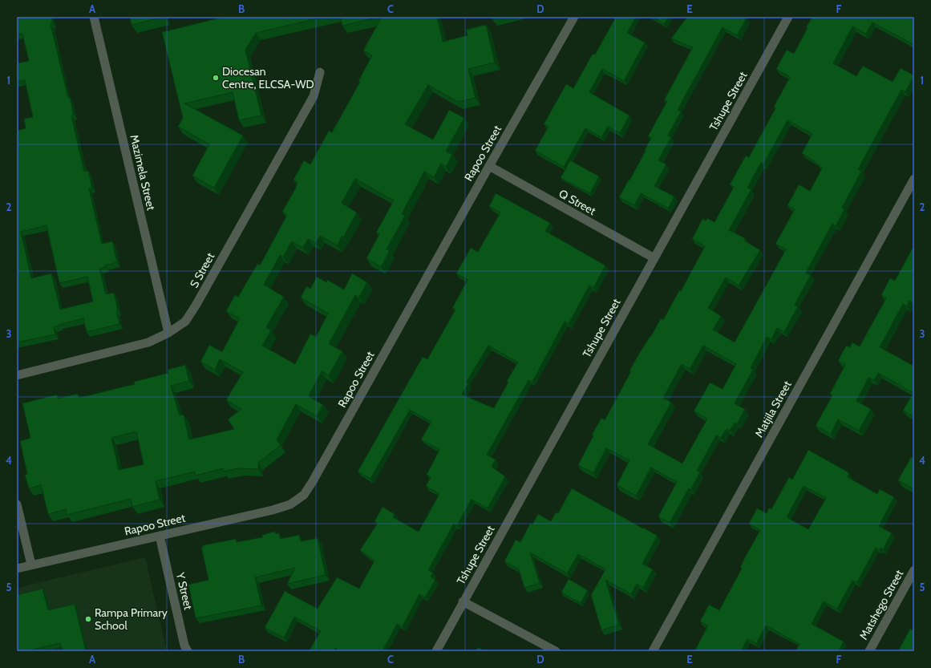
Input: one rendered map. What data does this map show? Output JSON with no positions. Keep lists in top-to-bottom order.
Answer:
{
  "streets": {
    "street": [
      "Tshupe Street",
      "Rapoo Street",
      "Mazimela Street",
      "Q Street",
      "S Street",
      "Matjila Street",
      "Y Street",
      "Matshego Street"
    ]
  },
  "crossings": [
    ["Tshupe Street", "Q Street"],
    ["Rapoo Street", "Q Street"],
    ["Rapoo Street", "Y Street"],
    ["Mazimela Street", "S Street"]
  ],
  "places": ["Diocesan Centre, ELCSA-WD", "Rampa Primary School"],
  "grid": {
    "columns": [
      "A",
      "B",
      "C",
      "D",
      "E",
      "F"
    ],
    "rows": [
      "1",
      "2",
      "3",
      "4",
      "5"
    ]
  }
}
